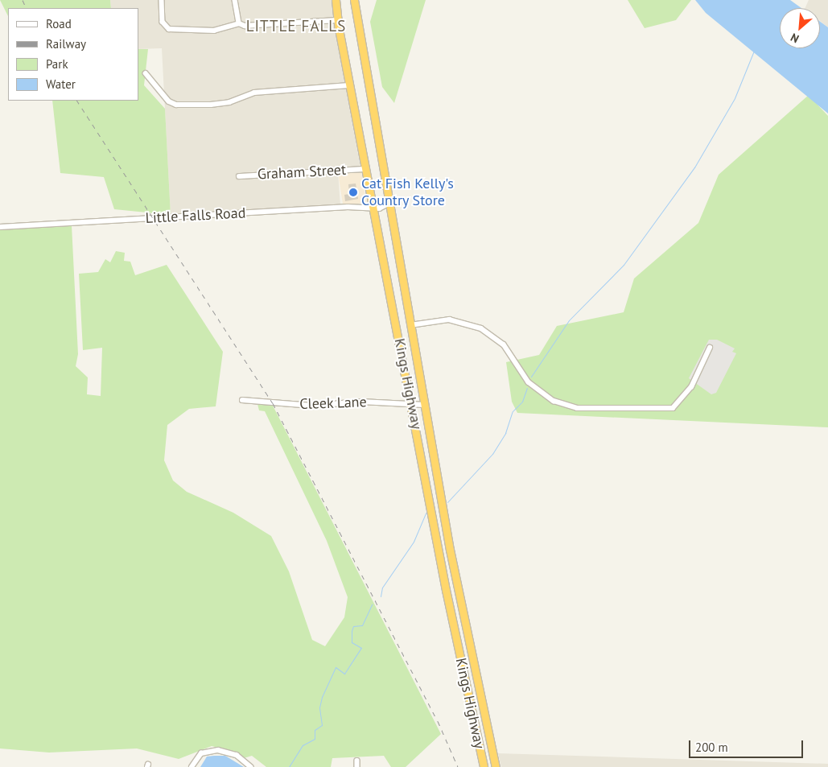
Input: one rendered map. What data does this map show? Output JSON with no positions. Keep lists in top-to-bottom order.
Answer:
{
  "streets": {
    "highway": ["Kings Highway"],
    "street": ["Graham Street", "Little Falls Road", "Cleek Lane"]
  },
  "crossings": [
    ["Graham Street", "Kings Highway"],
    ["Little Falls Road", "Kings Highway"],
    ["Kings Highway", "Cleek Lane"]
  ],
  "districts": ["LITTLE FALLS"],
  "places": ["Cat Fish Kelly's Country Store"],
  "legend": [
    "Road",
    "Railway",
    "Park",
    "Water"
  ],
  "scale_bar": "200 m",
  "north": "bottom left"
}
